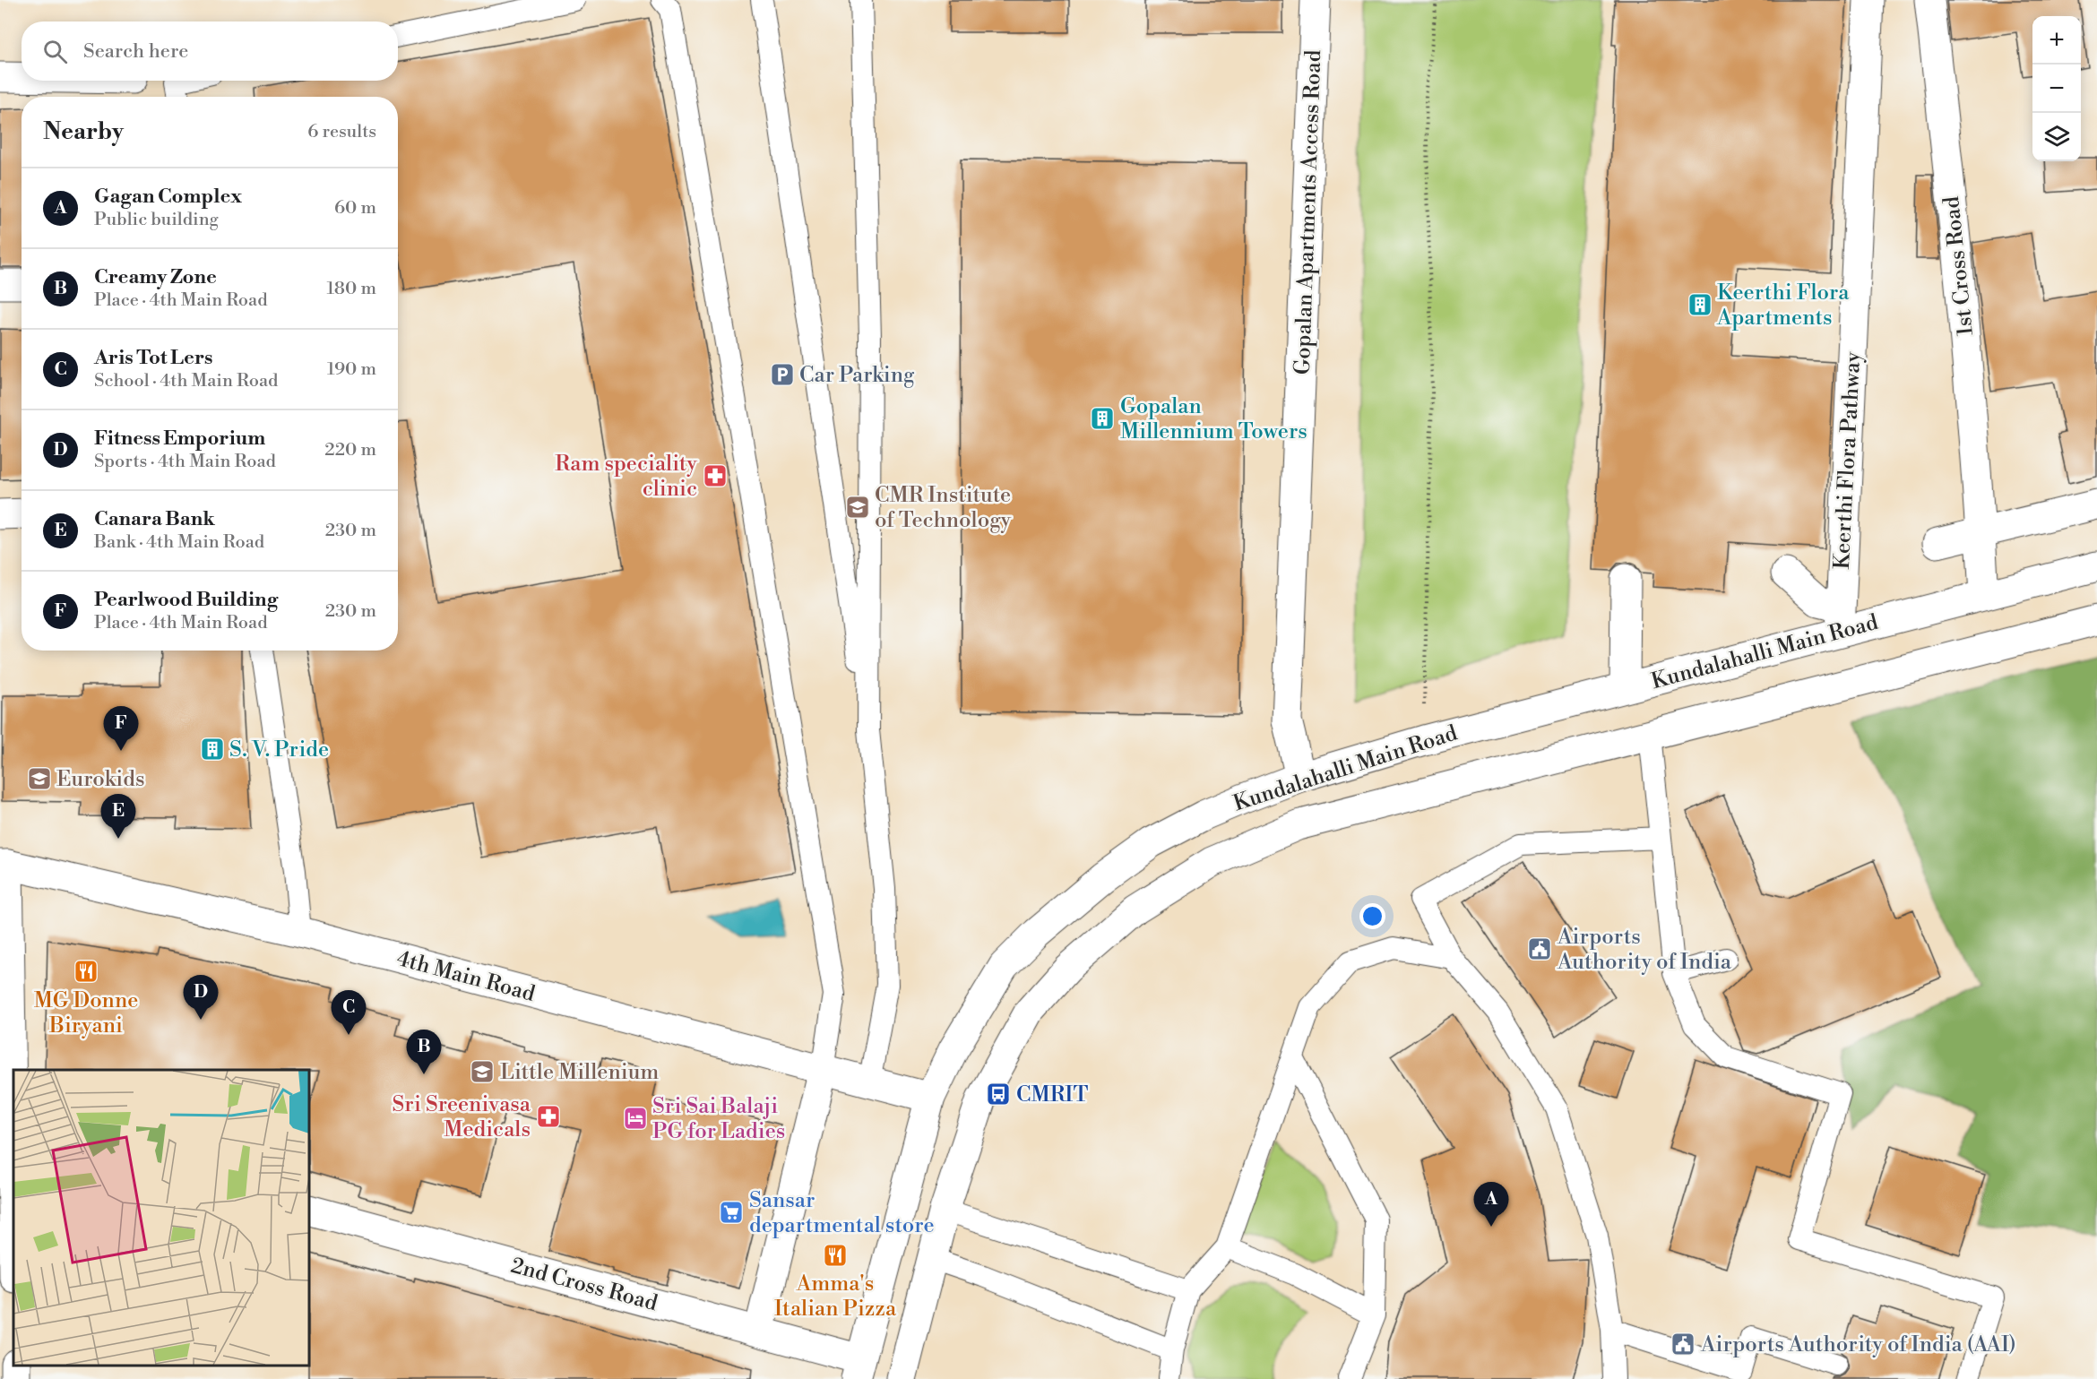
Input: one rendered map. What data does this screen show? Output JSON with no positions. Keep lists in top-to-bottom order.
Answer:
{
  "streets": {
    "street": [
      "Gopalan Apartments Access Road",
      "1st Cross Road",
      "Keerthi Flora Pathway",
      "Kundalahalli Main Road",
      "4th Main Road",
      "2nd Cross Road"
    ]
  },
  "crossings": [
    ["Gopalan Apartments Access Road", "Kundalahalli Main Road"],
    ["1st Cross Road", "Kundalahalli Main Road"],
    ["Keerthi Flora Pathway", "Kundalahalli Main Road"],
    ["Kundalahalli Main Road", "4th Main Road"],
    ["Kundalahalli Main Road", "2nd Cross Road"]
  ],
  "places": {
    "building": ["Keerthi Flora Apartments", "Gopalan Millennium Towers", "S. V. Pride"],
    "parking": ["Car Parking"],
    "pharmacy": ["Ram speciality clinic", "Sri Sreenivasa Medicals"],
    "school or university": ["CMR Institute of Technology", "Eurokids", "Little Millenium"],
    "public building": ["Airports Authority of India", "Airports Authority of India (AAI)"],
    "restaurant": ["MG Donne Biryani", "Amma's Italian Pizza"],
    "bus stop": ["CMRIT"],
    "hotel": ["Sri Sai Balaji PG for Ladies"],
    "supermarket": ["Sansar departmental store"]
  },
  "page": {
    "map_buttons": ["+", "−"],
    "search": "Search here",
    "heading": ["Nearby", "6 results"],
    "list": [
      {
        "mark": "A",
        "name": "Gagan Complex",
        "note": "Public building",
        "value": "60 m"
      },
      {
        "mark": "B",
        "name": "Creamy Zone",
        "note": "Place · 4th Main Road",
        "value": "180 m"
      },
      {
        "mark": "C",
        "name": "Aris Tot Lers",
        "note": "School · 4th Main Road",
        "value": "190 m"
      },
      {
        "mark": "D",
        "name": "Fitness Emporium",
        "note": "Sports · 4th Main Road",
        "value": "220 m"
      },
      {
        "mark": "E",
        "name": "Canara Bank",
        "note": "Bank · 4th Main Road",
        "value": "230 m"
      },
      {
        "mark": "F",
        "name": "Pearlwood Building",
        "note": "Place · 4th Main Road",
        "value": "230 m"
      }
    ],
    "pins": [
      "F",
      "E",
      "D",
      "C",
      "B",
      "A"
    ]
  }
}
